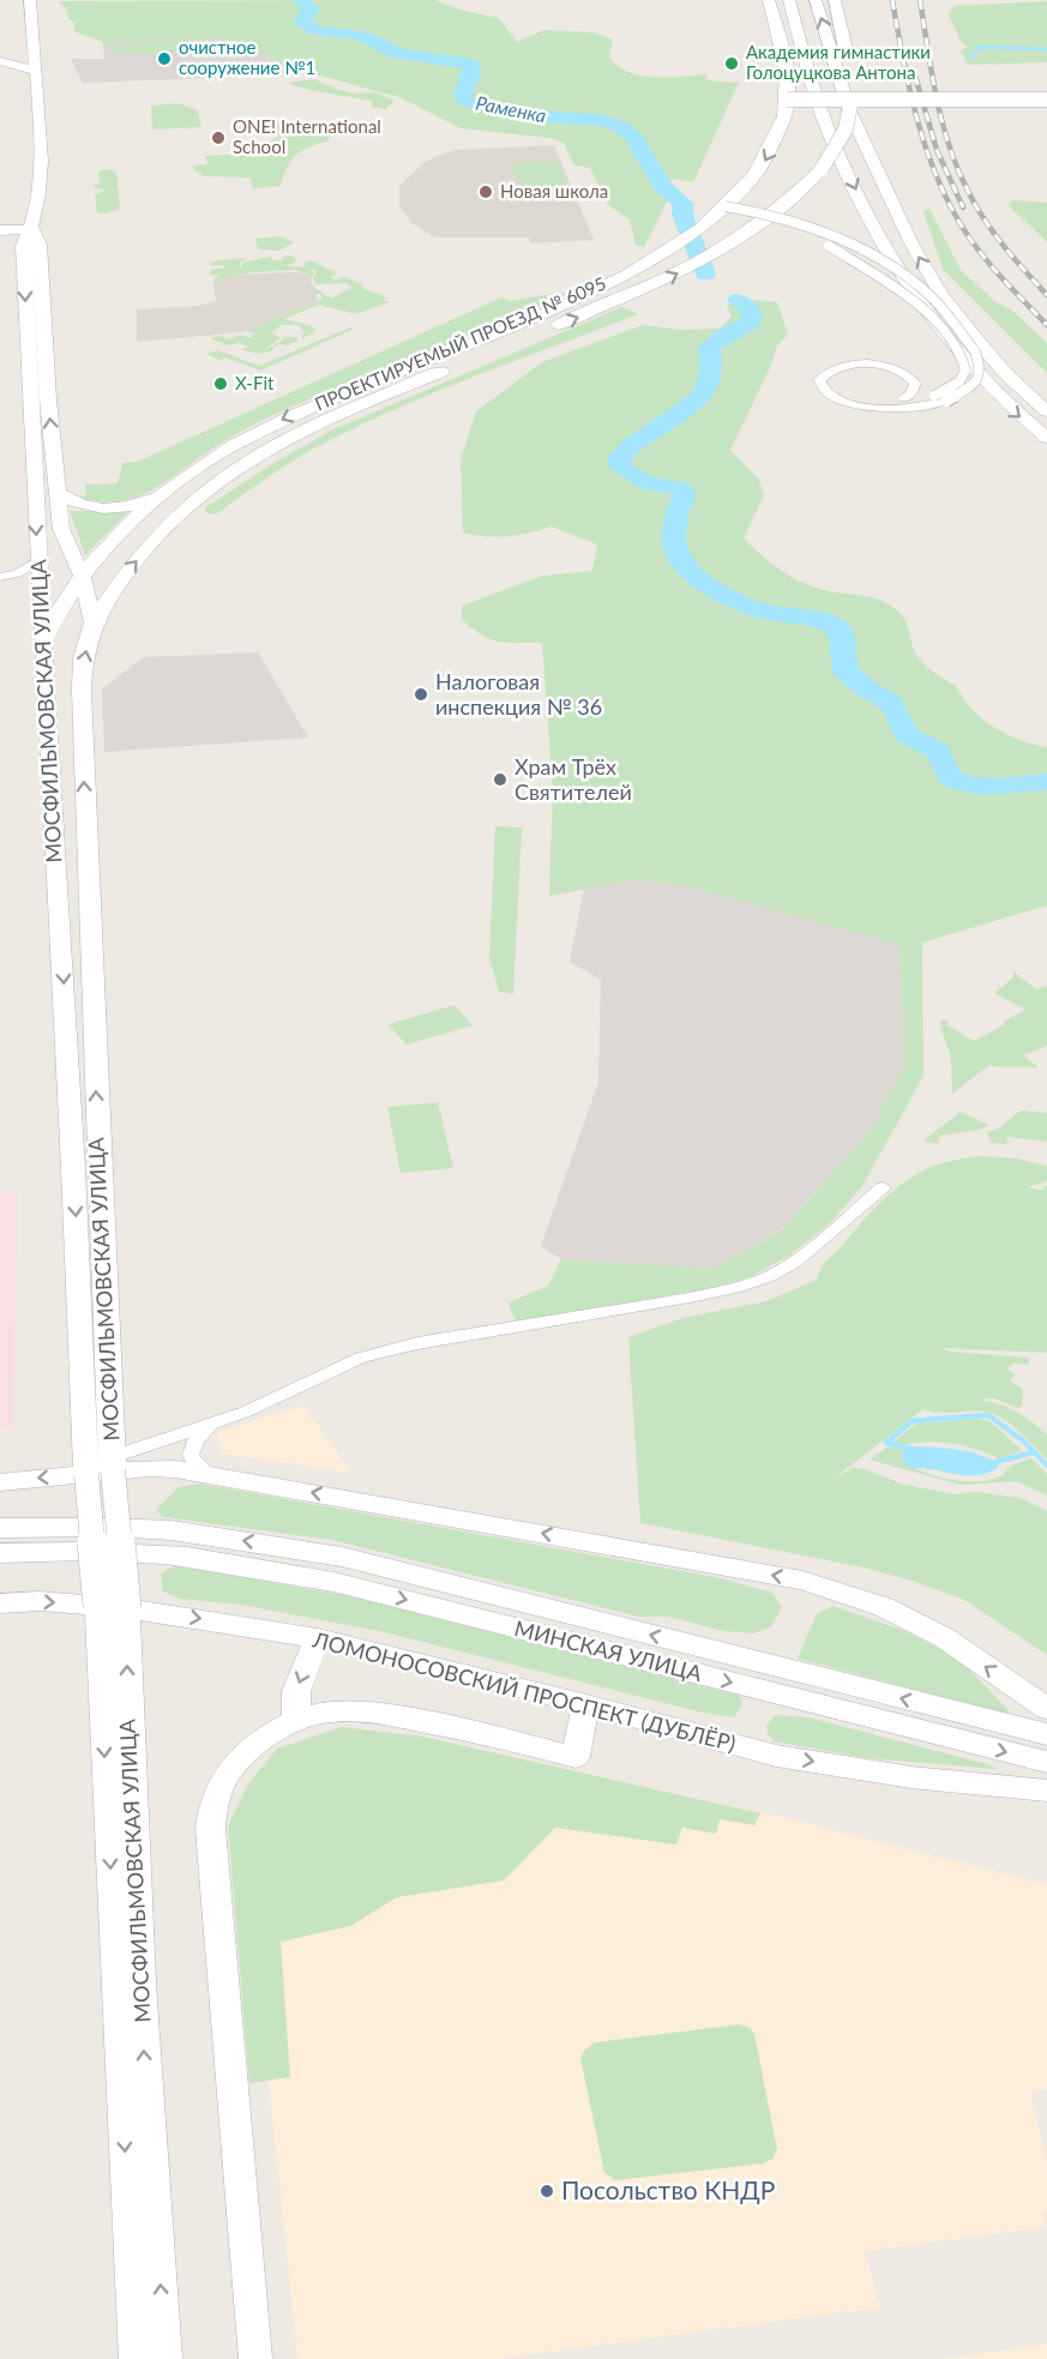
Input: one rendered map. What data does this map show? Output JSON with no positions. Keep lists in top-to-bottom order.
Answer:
{
  "streets": {
    "main road": [
      "ПРОЕКТИРУЕМЫЙ ПРОЕЗД № 6095",
      "МОСФИЛЬМОВСКАЯ УЛИЦА",
      "МИНСКАЯ УЛИЦА",
      "ЛОМОНОСОВСКИЙ ПРОСПЕКТ (ДУБЛЁР)"
    ]
  },
  "crossings": [
    ["ПРОЕКТИРУЕМЫЙ ПРОЕЗД № 6095", "МОСФИЛЬМОВСКАЯ УЛИЦА"],
    ["МОСФИЛЬМОВСКАЯ УЛИЦА", "ЛОМОНОСОВСКИЙ ПРОСПЕКТ (ДУБЛЁР)"]
  ],
  "water": ["Раменка"],
  "places": [
    "очистное сооружение №1",
    "Академия гимнастики Голоцуцкова Антона",
    "ONE! International School",
    "Новая школа",
    "X-Fit",
    "Налоговая инспекция № 36",
    "Храм Трёх Святителей",
    "Посольство КНДР"
  ]
}
